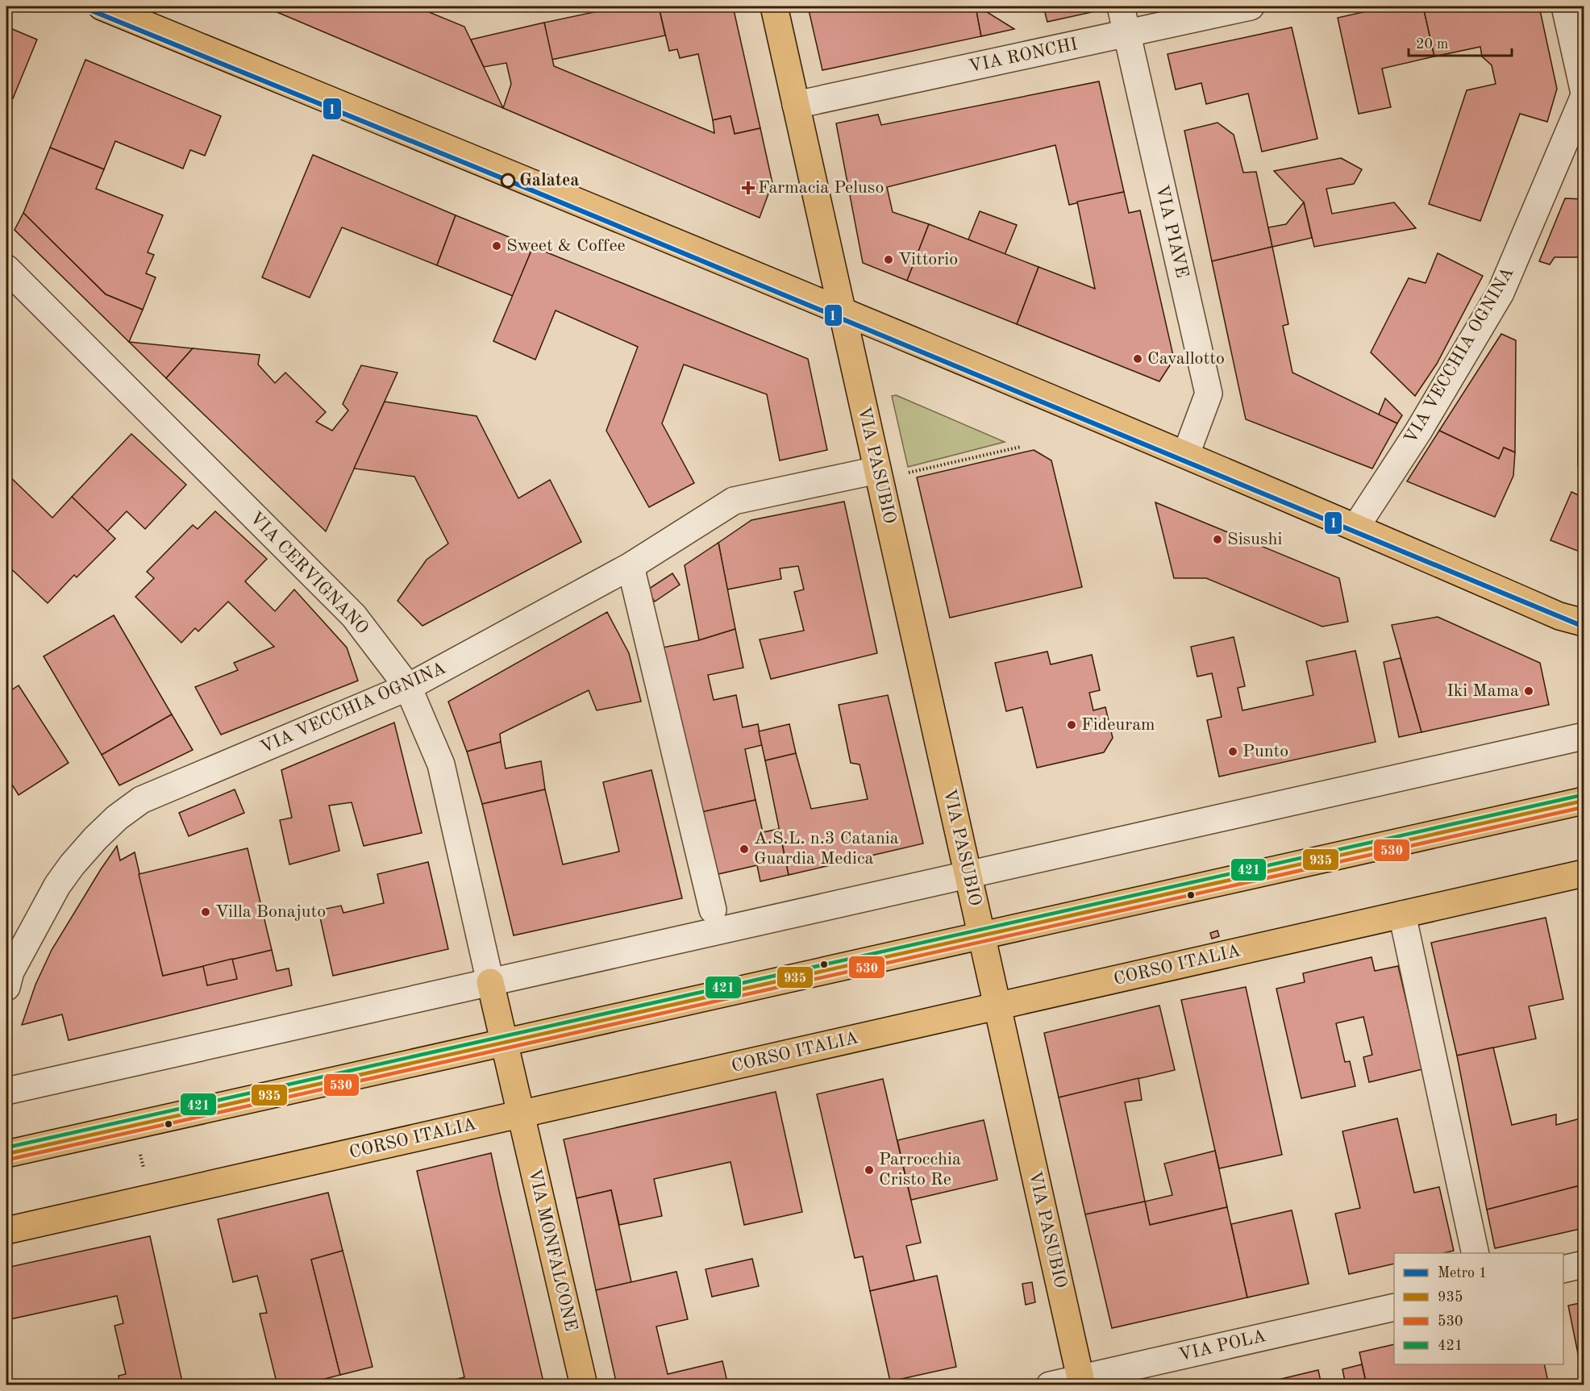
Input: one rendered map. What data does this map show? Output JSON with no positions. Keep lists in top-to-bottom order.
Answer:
{
  "streets": {
    "main road": ["VIA PASUBIO", "CORSO ITALIA", "VIA MONFALCONE"],
    "street": [
      "VIA RONCHI",
      "VIA PIAVE",
      "VIA VECCHIA OGNINA",
      "VIA CERVIGNANO",
      "VIA POLA"
    ]
  },
  "crossings": [
    ["VIA RONCHI", "VIA PIAVE"],
    ["VIA RONCHI", "VIA PASUBIO"],
    ["VIA VECCHIA OGNINA", "VIA PASUBIO"],
    ["VIA VECCHIA OGNINA", "VIA CERVIGNANO"],
    ["VIA PASUBIO", "CORSO ITALIA"],
    ["VIA PASUBIO", "VIA POLA"],
    ["VIA CERVIGNANO", "VIA MONFALCONE"],
    ["CORSO ITALIA", "VIA MONFALCONE"]
  ],
  "places": {
    "other": [
      "Galatea",
      "Sweet & Coffee",
      "Vittorio",
      "Cavallotto",
      "Sisushi",
      "Iki Mama",
      "Fideuram",
      "Punto",
      "A.S.L. n.3 Catania Guardia Medica",
      "Villa Bonajuto",
      "Parrocchia Cristo Re"
    ],
    "health": ["Farmacia Peluso"]
  },
  "lines": [
    "metro line 1",
    "transit line 421",
    "transit line 935",
    "transit line 530"
  ],
  "legend": [
    "Metro 1",
    "935",
    "530",
    "421"
  ],
  "scale_bar": "20 m"
}
